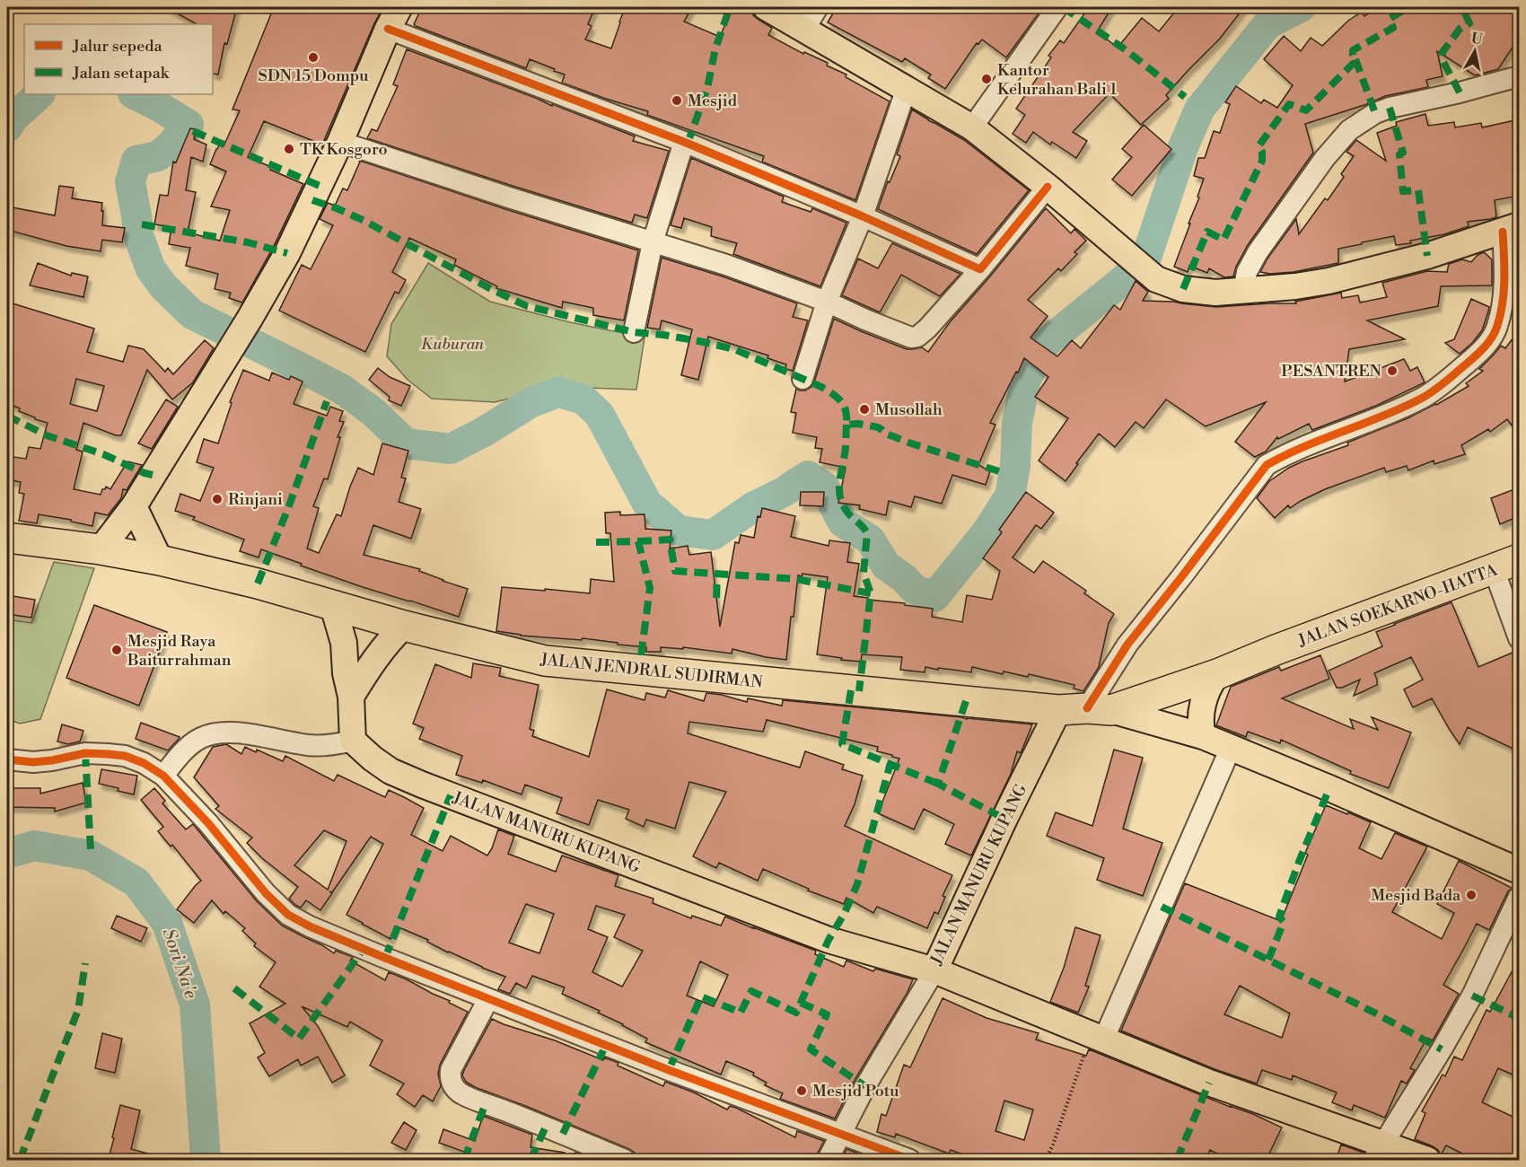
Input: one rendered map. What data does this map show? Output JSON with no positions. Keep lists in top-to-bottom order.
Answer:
{
  "streets": {
    "highway": ["JALAN SOEKARNO-HATTA", "JALAN JENDRAL SUDIRMAN"],
    "main road": ["JALAN MANURU KUPANG"]
  },
  "crossings": [
    ["JALAN JENDRAL SUDIRMAN", "JALAN MANURU KUPANG"]
  ],
  "water": ["Sori Na'e"],
  "parks": ["Kuburan"],
  "places": [
    "SDN 15 Dompu",
    "Kantor Kelurahan Bali 1",
    "Mesjid",
    "TK Kosgoro",
    "PESANTREN",
    "Musollah",
    "Rinjani",
    "Mesjid Raya Baiturrahman",
    "Mesjid Bada",
    "Mesjid Potu"
  ],
  "legend": ["Jalur sepeda", "Jalan setapak"],
  "north": "top"
}
